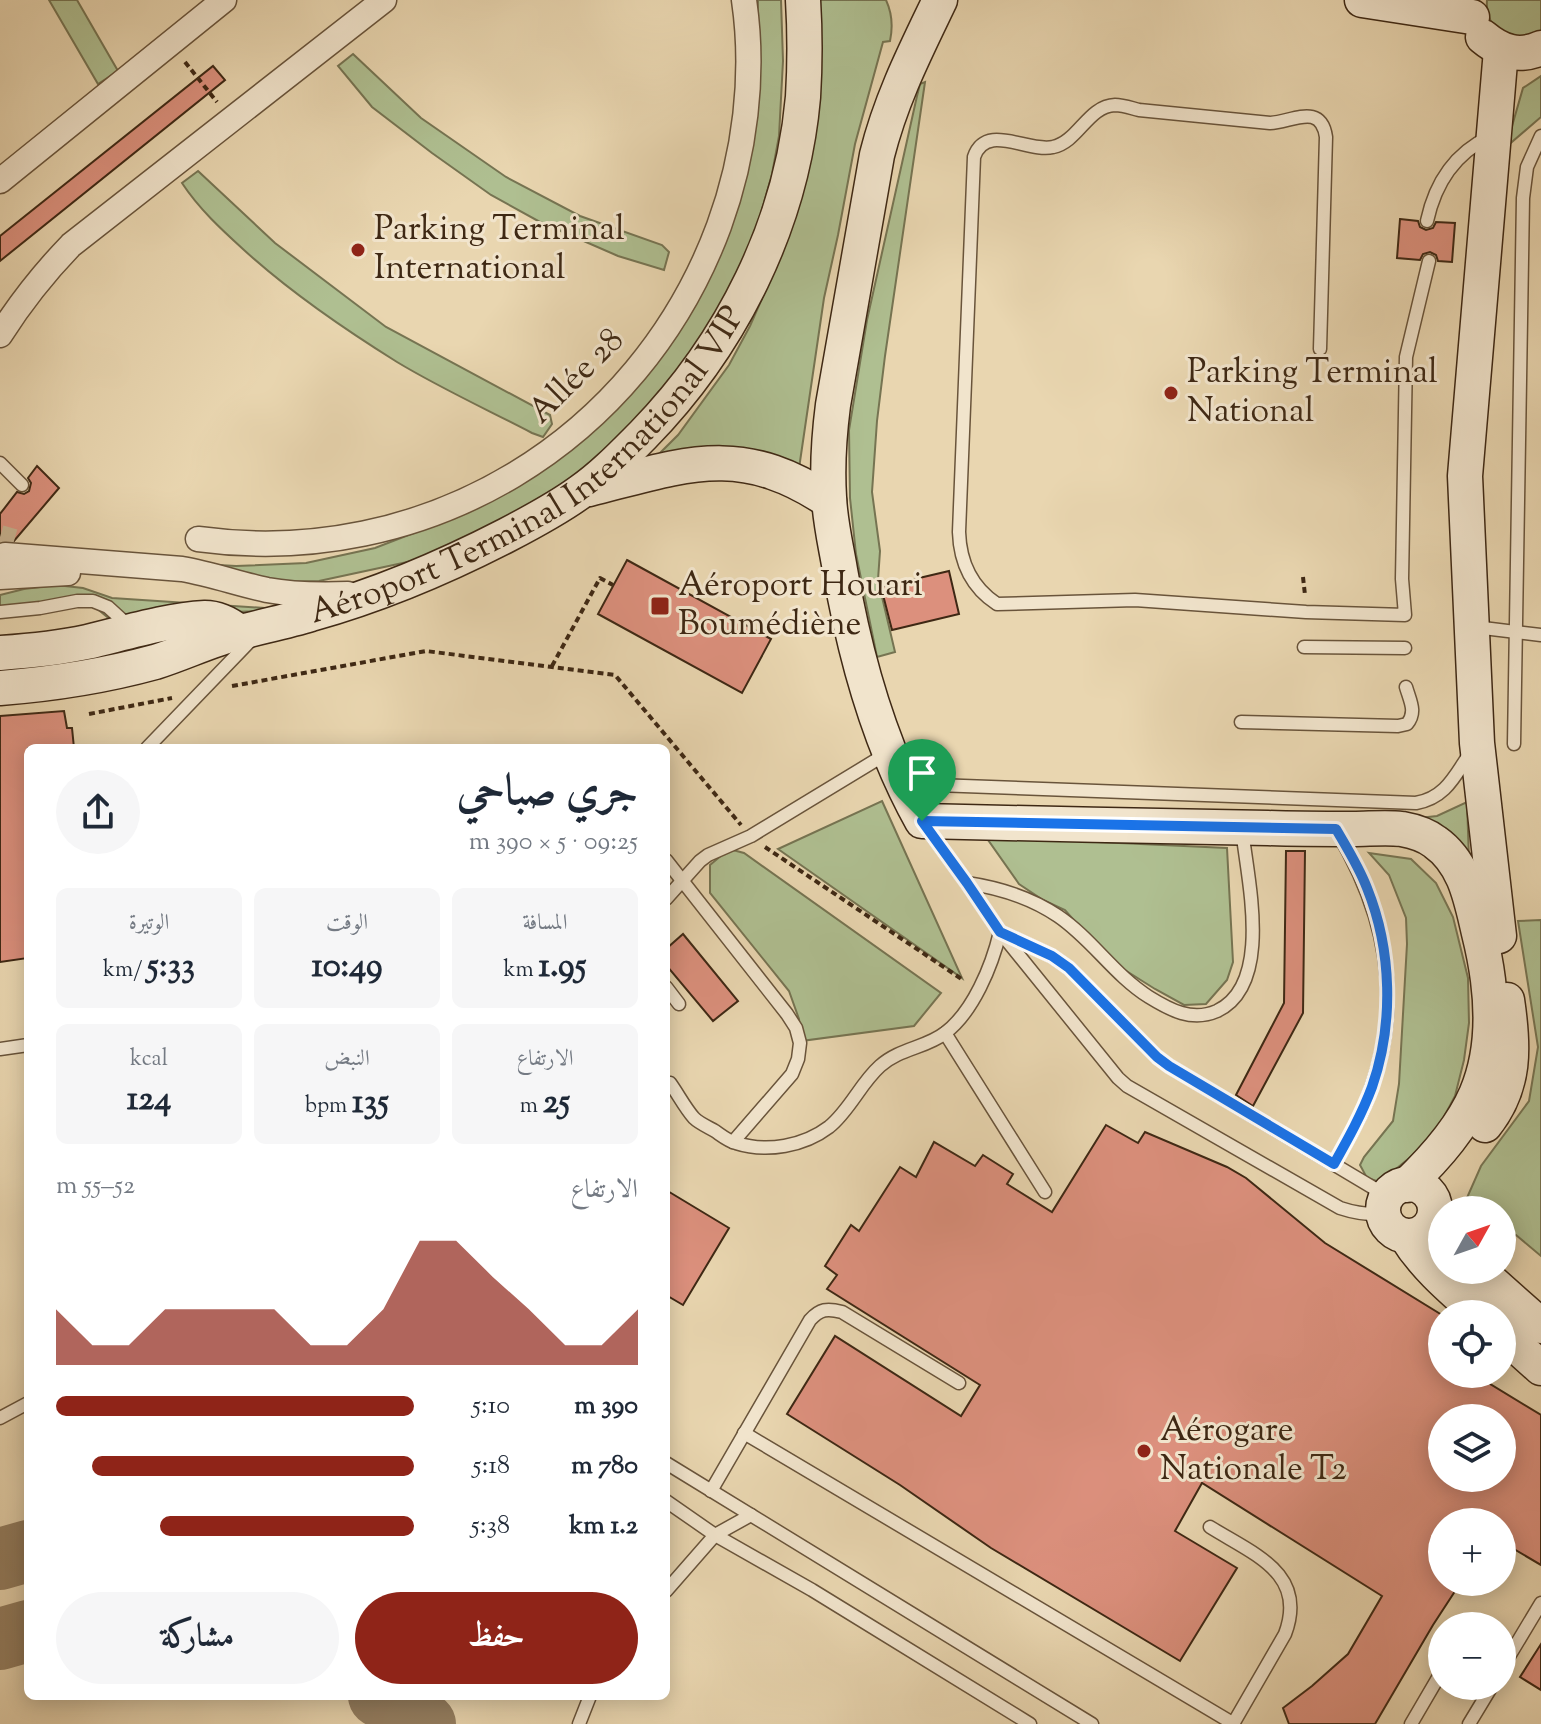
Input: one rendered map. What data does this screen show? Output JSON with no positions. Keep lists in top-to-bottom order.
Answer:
{
  "streets": {
    "street": ["Allée 28", "Aéroport Terminal International VIP"]
  },
  "places": {
    "other": ["Parking Terminal International", "Parking Terminal National", "Aérogare Nationale T2"],
    "transit": ["Aéroport Houari Boumédiène"]
  },
  "north": "top right",
  "page": {
    "heading": ["جري صباحي", "09:25 · 5 × 390 m"],
    "stats": [
      ["المسافة", "1.95 km"],
      ["الوقت", "10:49"],
      ["الوتيرة", "5:33 /km"],
      ["الارتفاع", "25 m"],
      ["النبض", "135 bpm"],
      ["kcal", "124"]
    ],
    "chart": ["الارتفاع", "52–55 m"],
    "map_buttons": ["+", "−"],
    "list": [
      {
        "name": "390 m",
        "note": "5:10"
      },
      {
        "name": "780 m",
        "note": "5:18"
      },
      {
        "name": "1.2 km",
        "note": "5:38"
      }
    ],
    "buttons": ["حفظ", "مشاركة"]
  }
}
